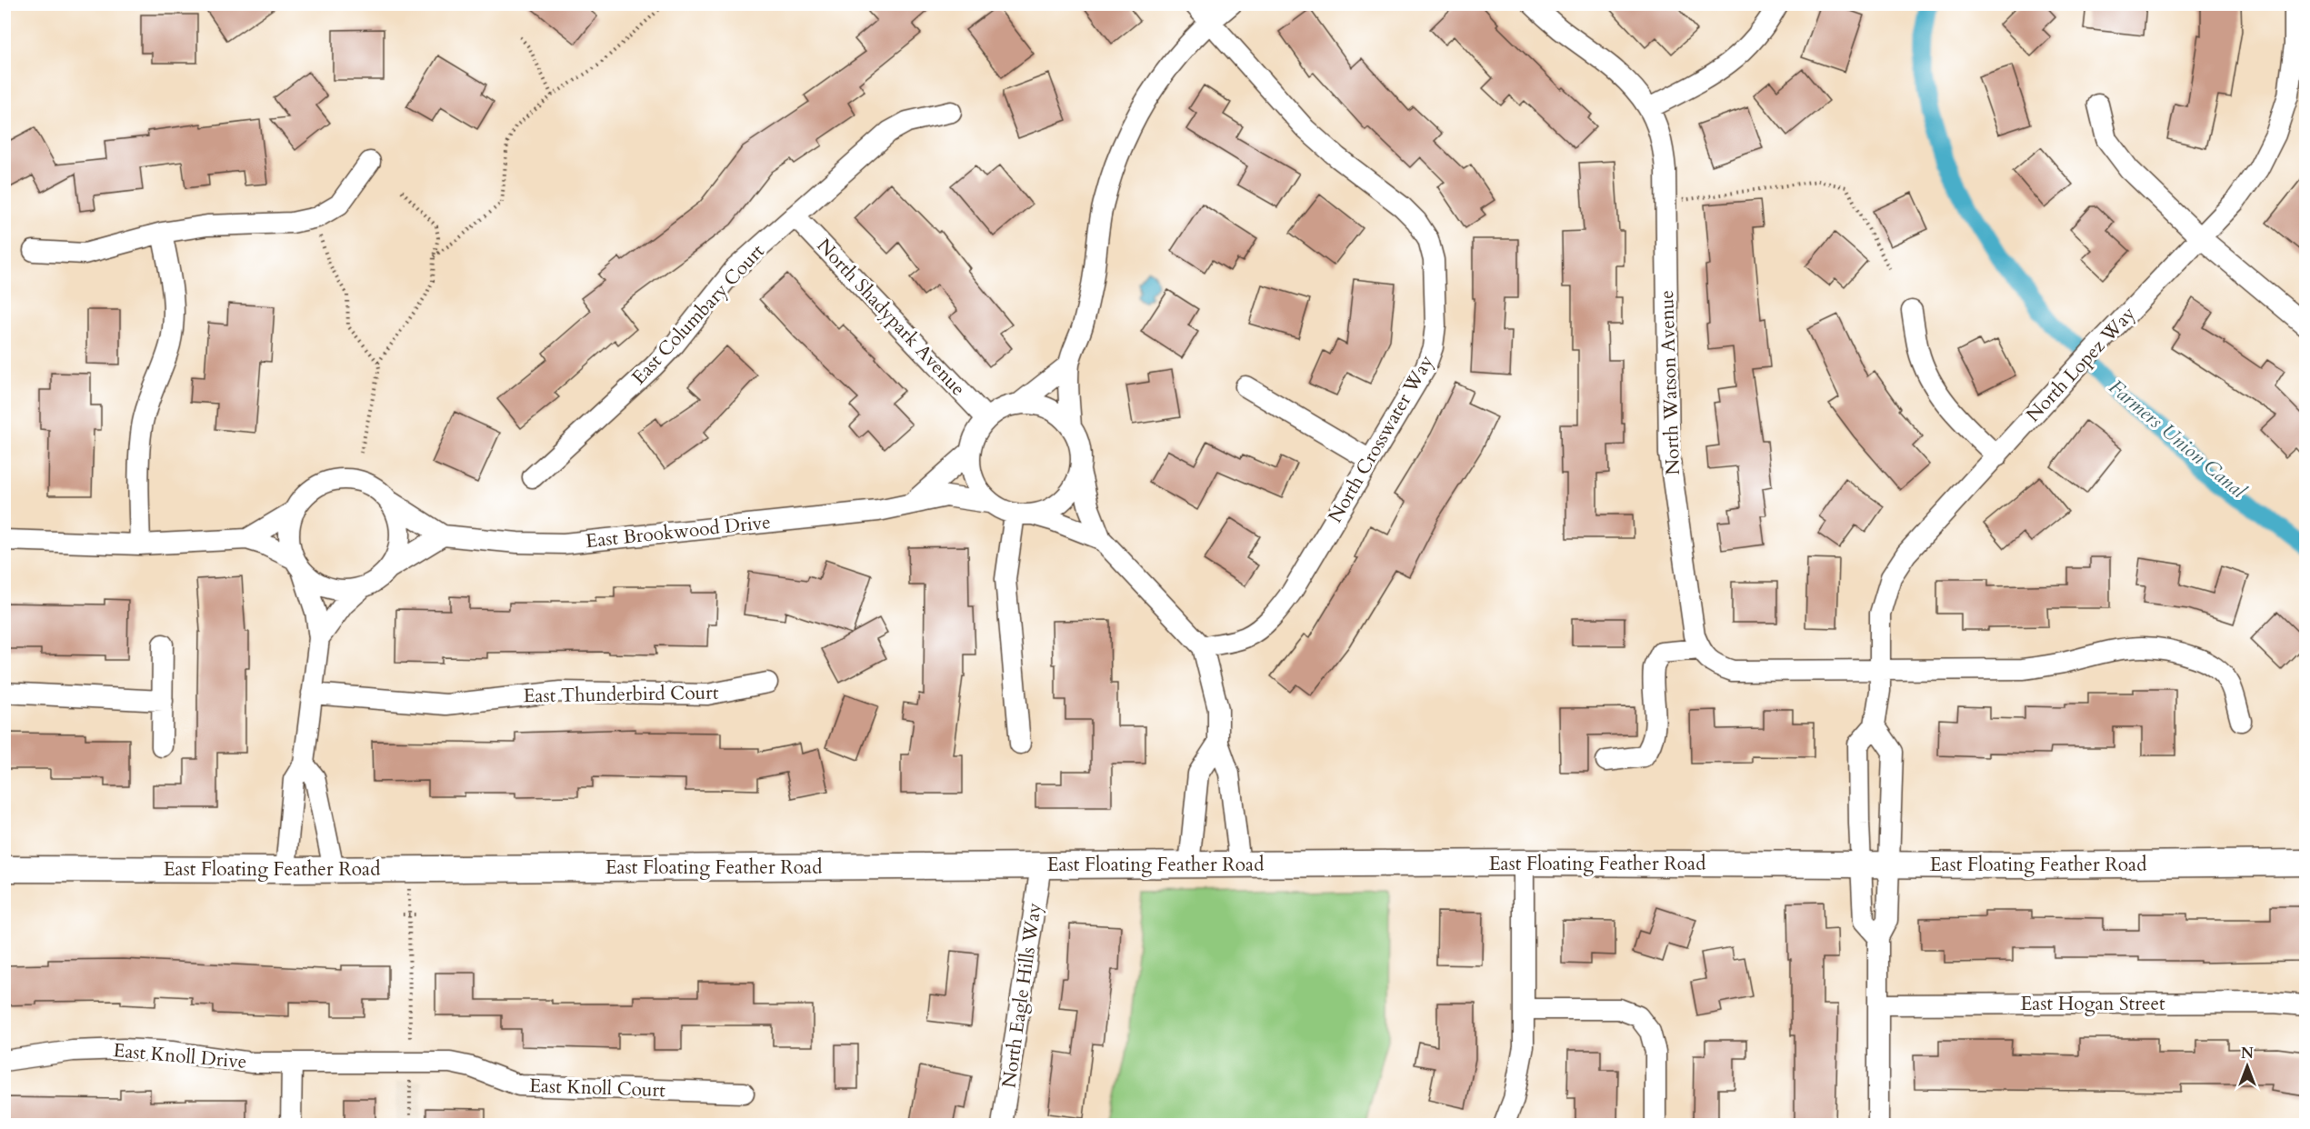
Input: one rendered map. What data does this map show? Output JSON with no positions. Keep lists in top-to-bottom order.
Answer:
{
  "streets": {
    "main road": ["East Floating Feather Road"],
    "street": [
      "East Columbary Court",
      "North Shadypark Avenue",
      "North Lopez Way",
      "North Watson Avenue",
      "North Crosswater Way",
      "East Brookwood Drive",
      "East Thunderbird Court",
      "North Eagle Hills Way",
      "East Hogan Street",
      "East Knoll Drive",
      "East Knoll Court"
    ]
  },
  "crossings": [
    ["East Columbary Court", "North Shadypark Avenue"],
    ["North Shadypark Avenue", "East Brookwood Drive"],
    ["North Lopez Way", "East Floating Feather Road"],
    ["East Floating Feather Road", "North Eagle Hills Way"],
    ["East Knoll Drive", "East Knoll Court"]
  ],
  "water": ["Farmers Union Canal"],
  "north": "top"
}
